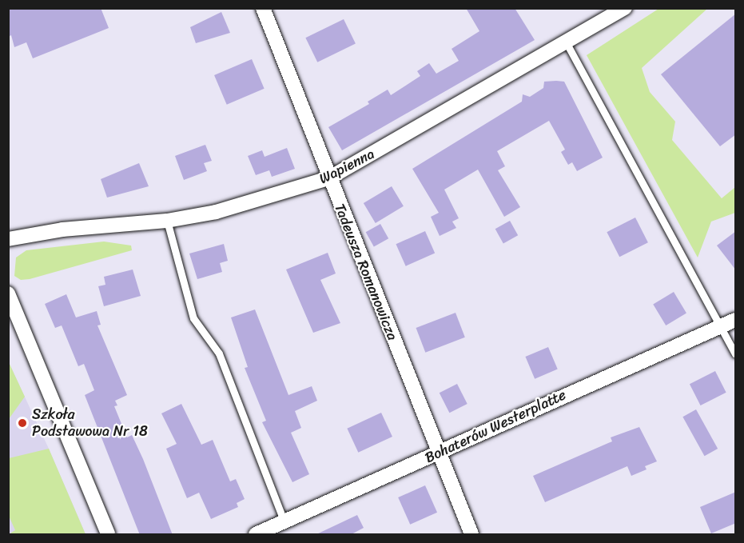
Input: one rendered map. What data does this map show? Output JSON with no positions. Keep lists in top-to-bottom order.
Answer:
{
  "streets": {
    "street": ["Wapienna", "Tadeusza Romanowicza", "Bohaterów Westerplatte"]
  },
  "crossings": [
    ["Wapienna", "Tadeusza Romanowicza"],
    ["Tadeusza Romanowicza", "Bohaterów Westerplatte"]
  ],
  "places": ["Szkoła Podstawowa Nr 18"]
}
